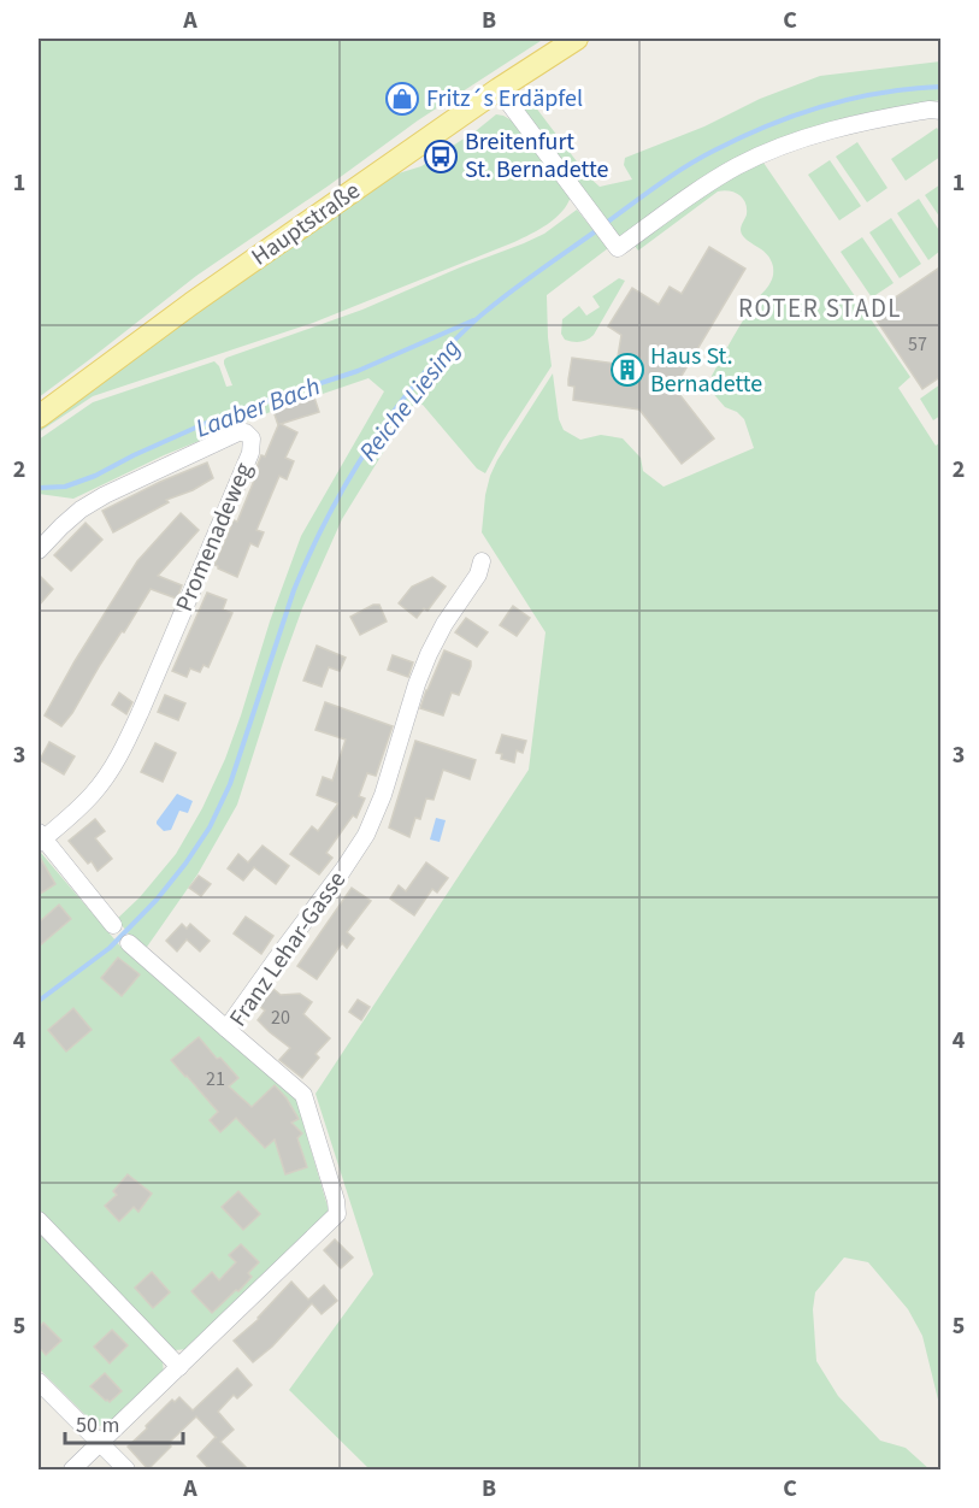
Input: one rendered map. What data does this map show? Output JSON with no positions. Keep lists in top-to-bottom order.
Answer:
{
  "streets": {
    "main road": ["Hauptstraße"],
    "street": ["Promenadeweg", "Franz Lehar-Gasse"]
  },
  "districts": ["ROTER STADL"],
  "water": ["Reiche Liesing", "Laaber Bach"],
  "places": {
    "shop": ["Fritz´s Erdäpfel"],
    "bus stop": ["Breitenfurt St. Bernadette"],
    "building": ["Haus St. Bernadette"]
  },
  "house_numbers": ["57", "20", "21"],
  "scale_bar": "50 m",
  "grid": {
    "columns": ["A", "B", "C"],
    "rows": [
      "1",
      "2",
      "3",
      "4",
      "5"
    ]
  }
}
